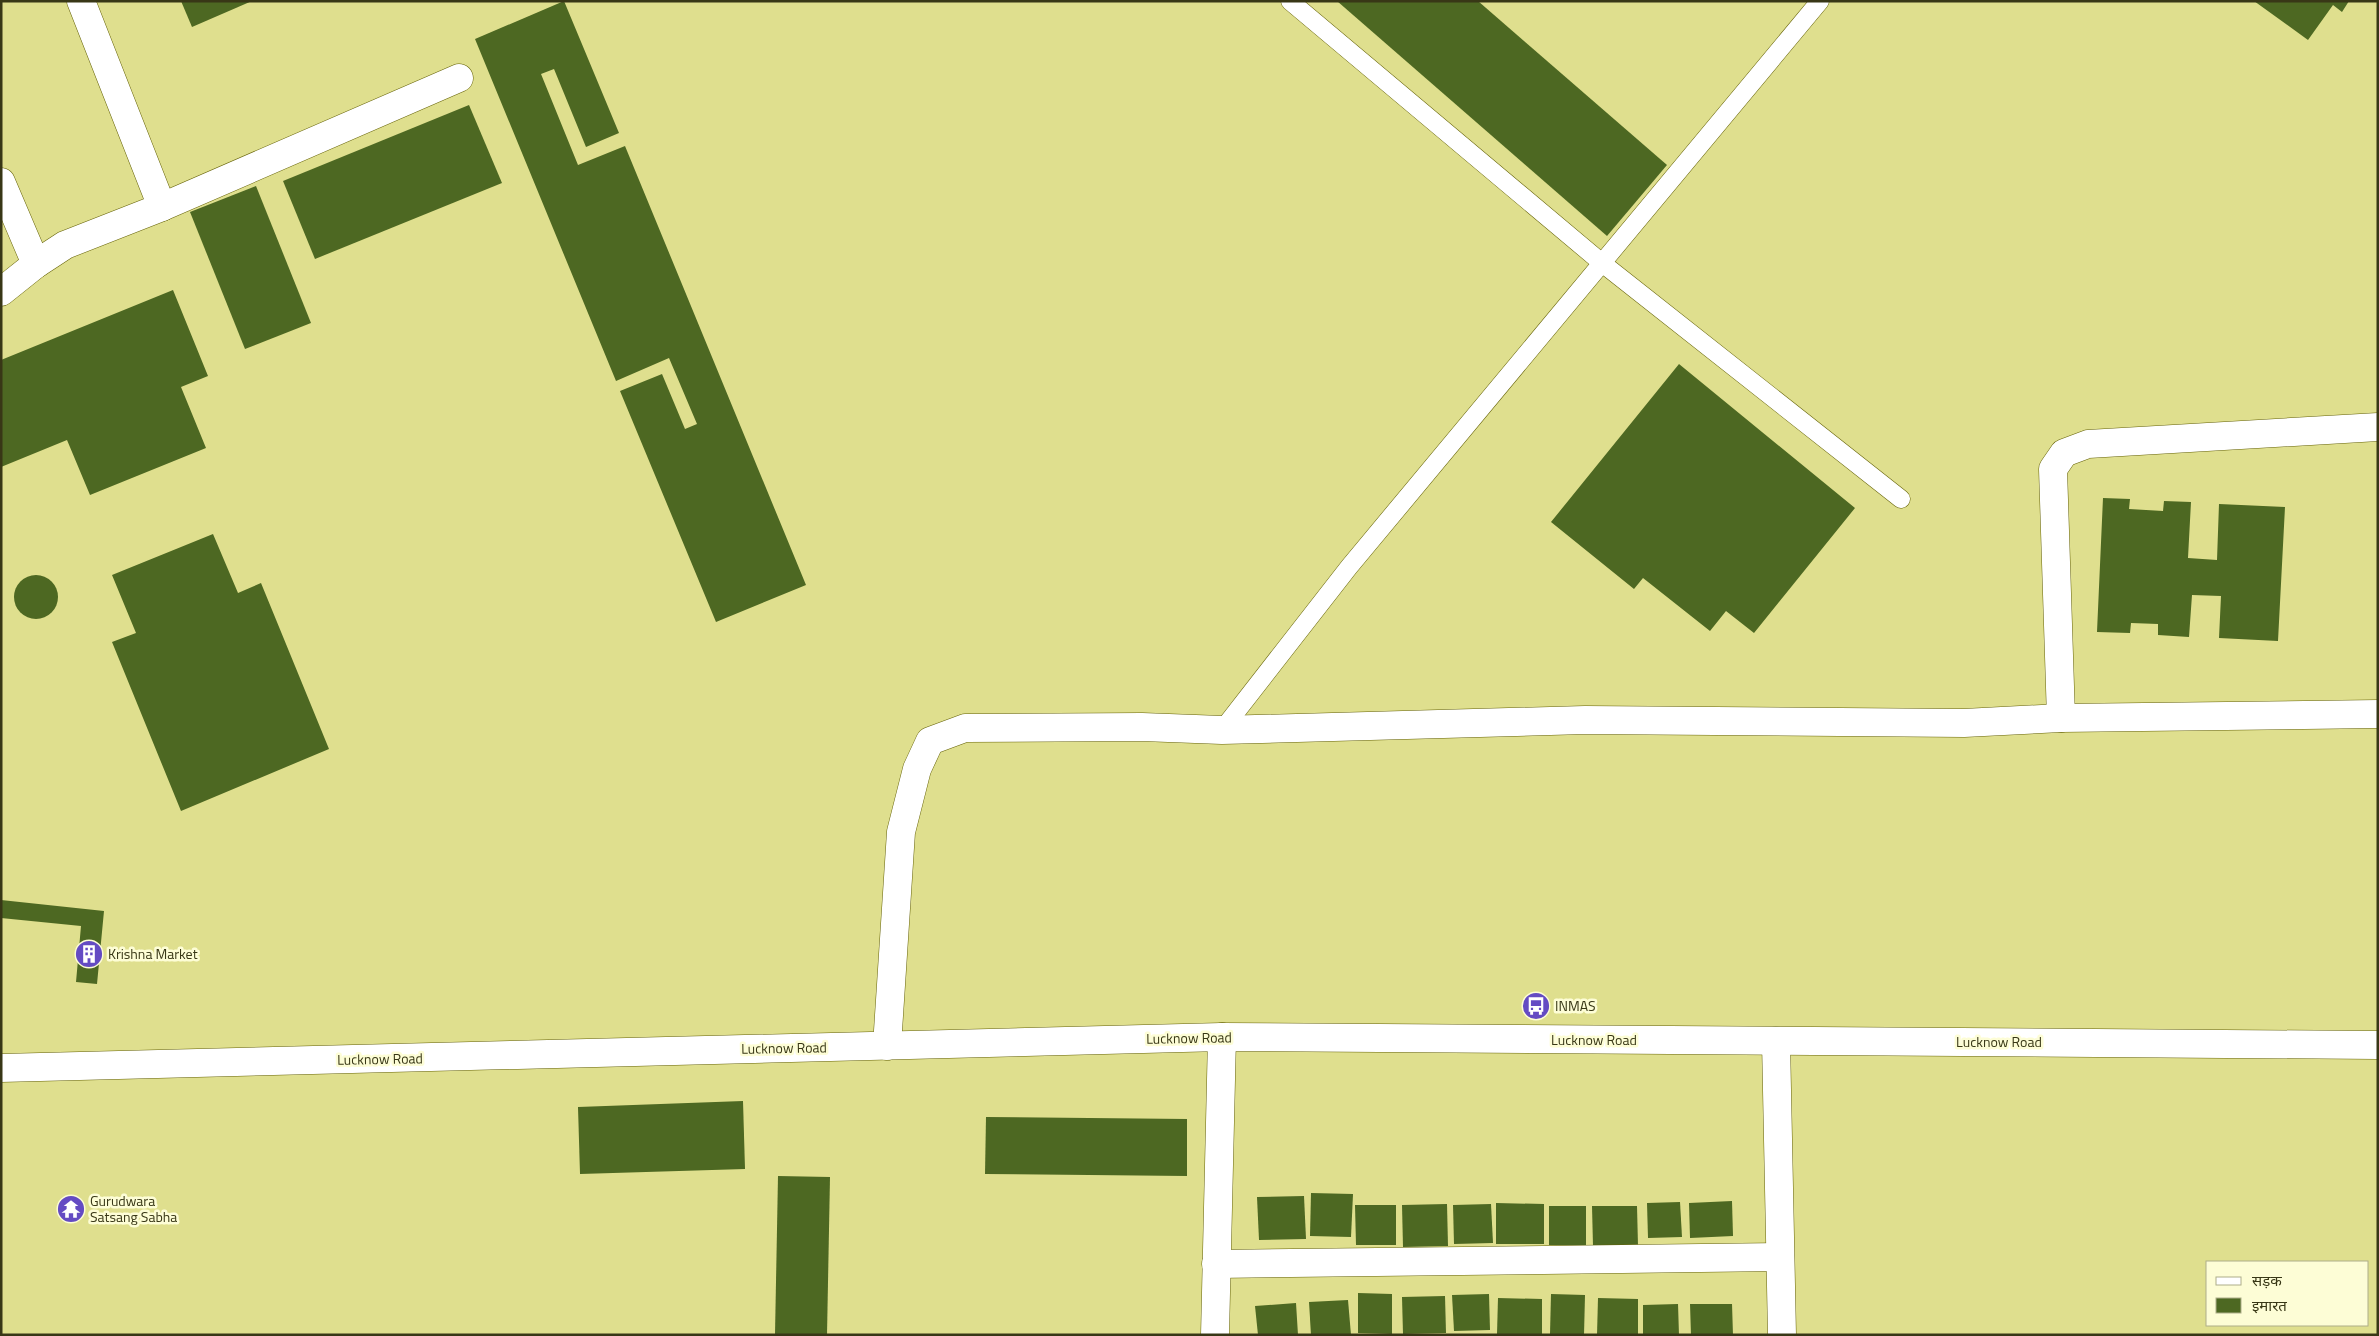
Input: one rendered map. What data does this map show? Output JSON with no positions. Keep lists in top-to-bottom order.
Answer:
{
  "streets": {
    "street": ["Lucknow Road"]
  },
  "places": {
    "building": ["Krishna Market"],
    "bus stop": ["INMAS"],
    "temple": ["Gurudwara Satsang Sabha"]
  },
  "legend": ["सड़क", "इमारत"]
}
